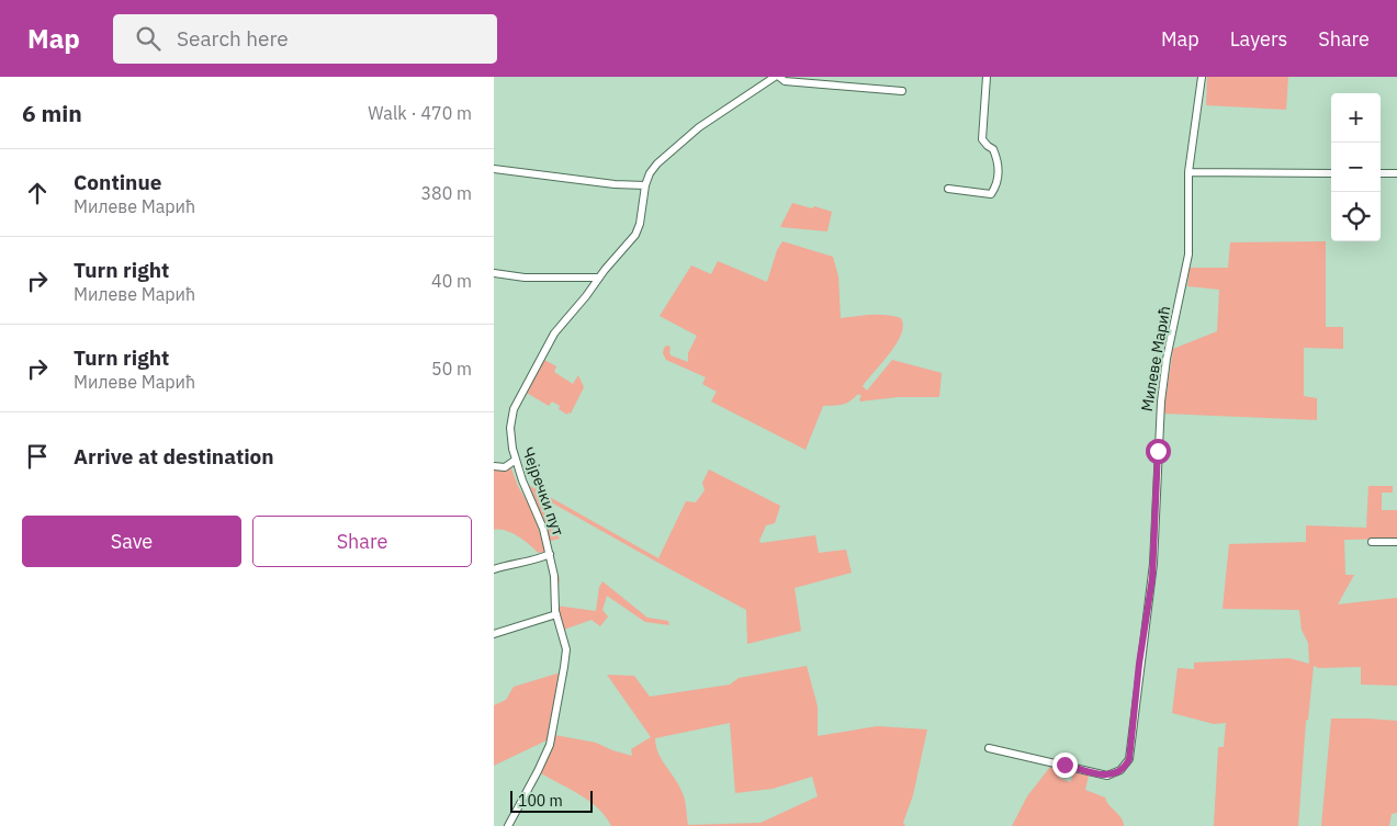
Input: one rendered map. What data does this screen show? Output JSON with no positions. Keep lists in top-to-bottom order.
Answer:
{
  "streets": {
    "street": ["Милеве Мaрић", "Чејречки пут"]
  },
  "scale_bar": "100 m",
  "page": {
    "header": "Map",
    "search": "Search here",
    "nav": ["Map", "Layers", "Share"],
    "heading": ["6 min", "Walk · 470 m"],
    "map_buttons": ["+", "−"],
    "list": [
      ["Continue", "Милеве Мaрић", "380 m"],
      ["Turn right", "Милеве Мaрић", "40 m"],
      ["Turn right", "Милеве Мaрић", "50 m"],
      "Arrive at destination"
    ],
    "buttons": ["Save", "Share"],
    "scale": "100 m"
  }
}
